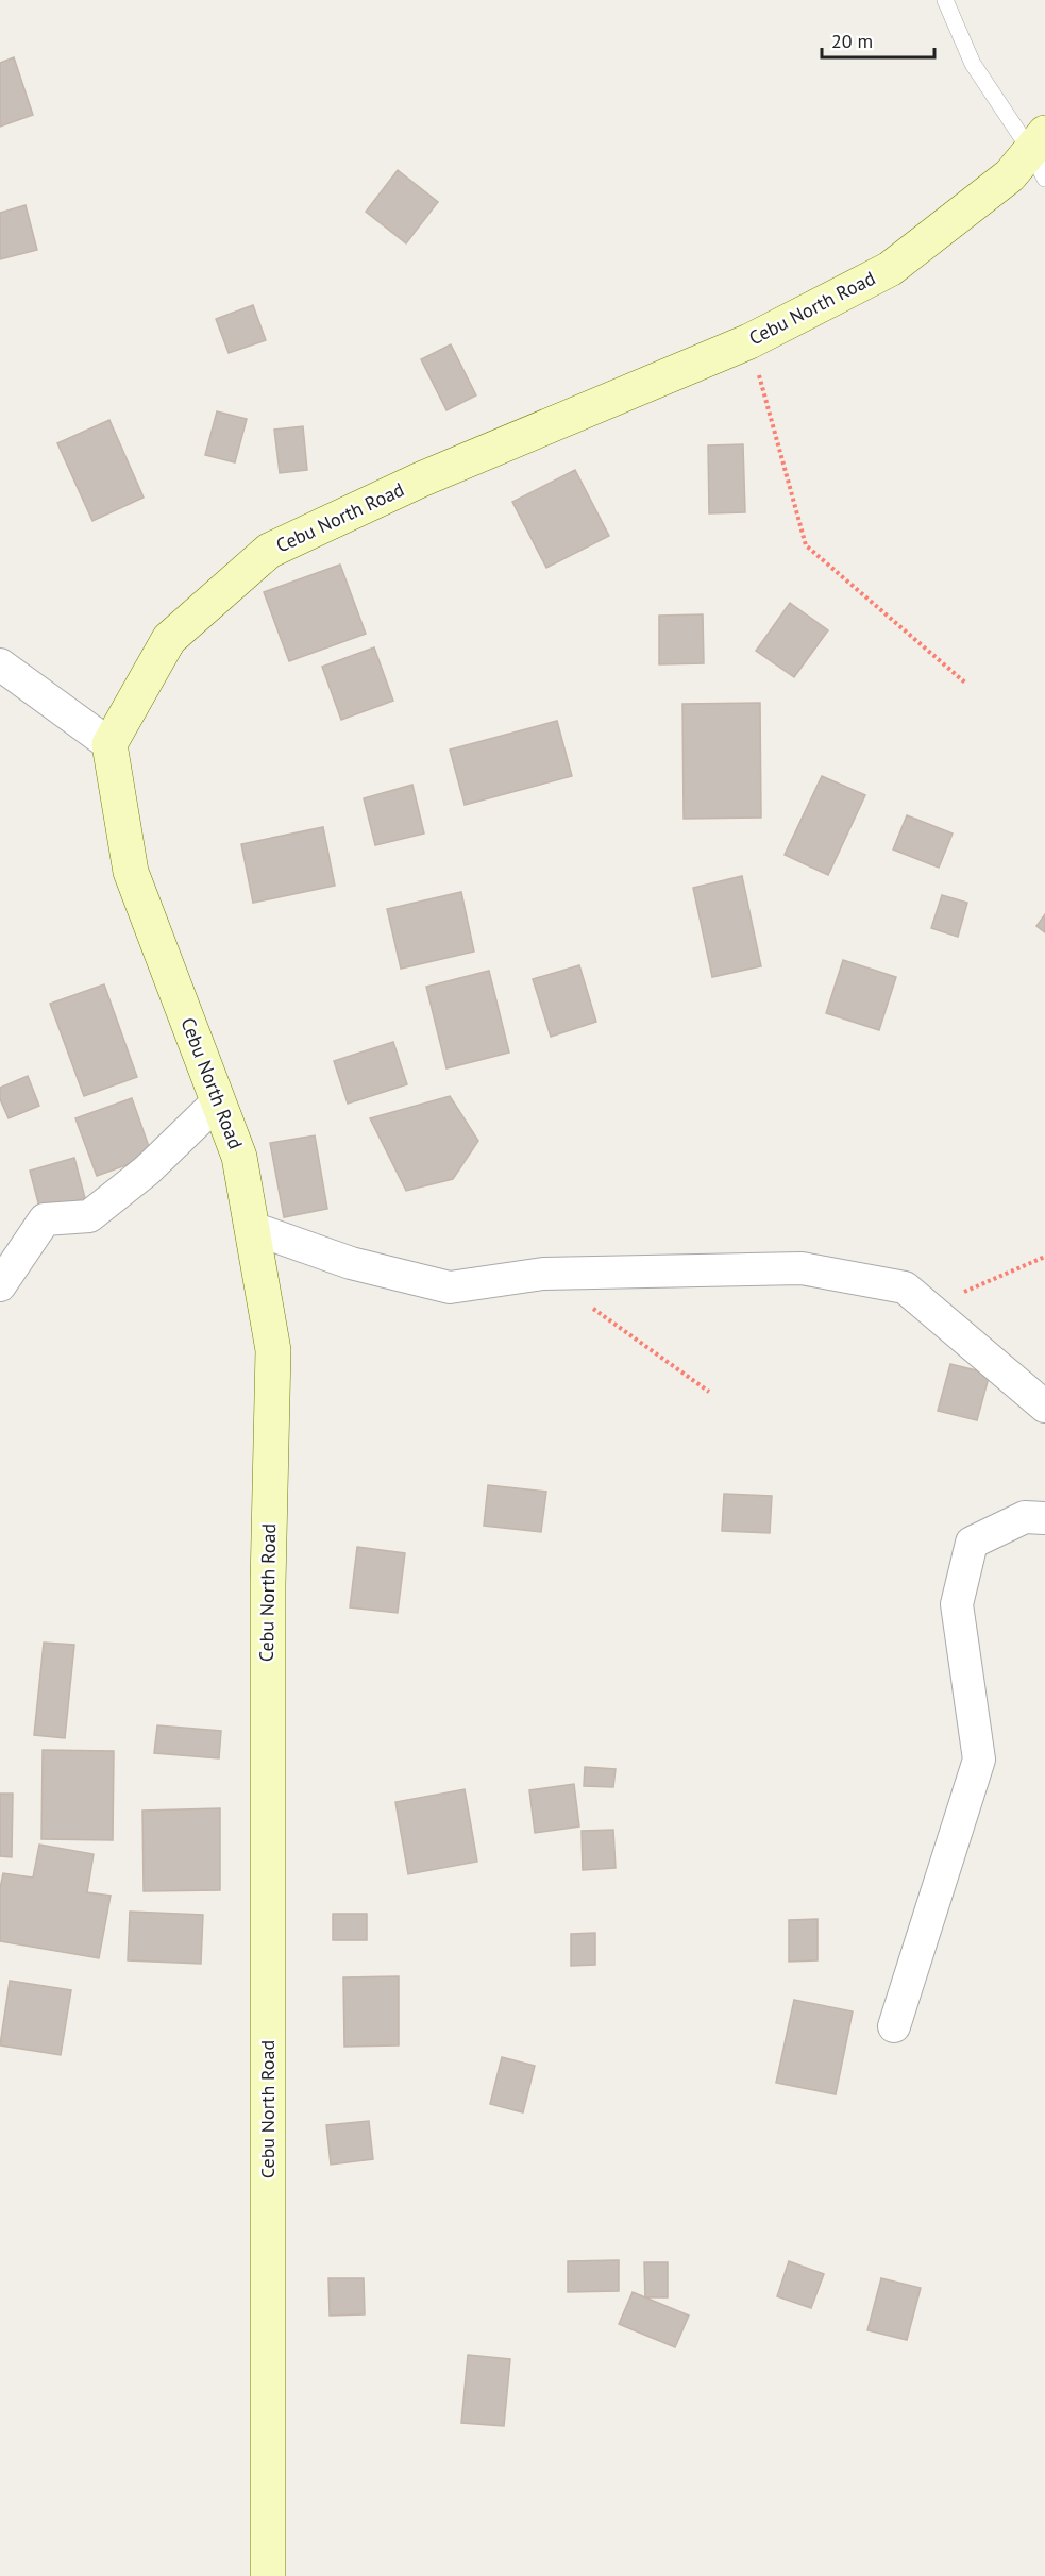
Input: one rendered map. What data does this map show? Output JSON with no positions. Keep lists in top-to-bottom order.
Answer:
{
  "streets": {
    "main road": ["Cebu North Road"]
  },
  "scale_bar": "20 m"
}
